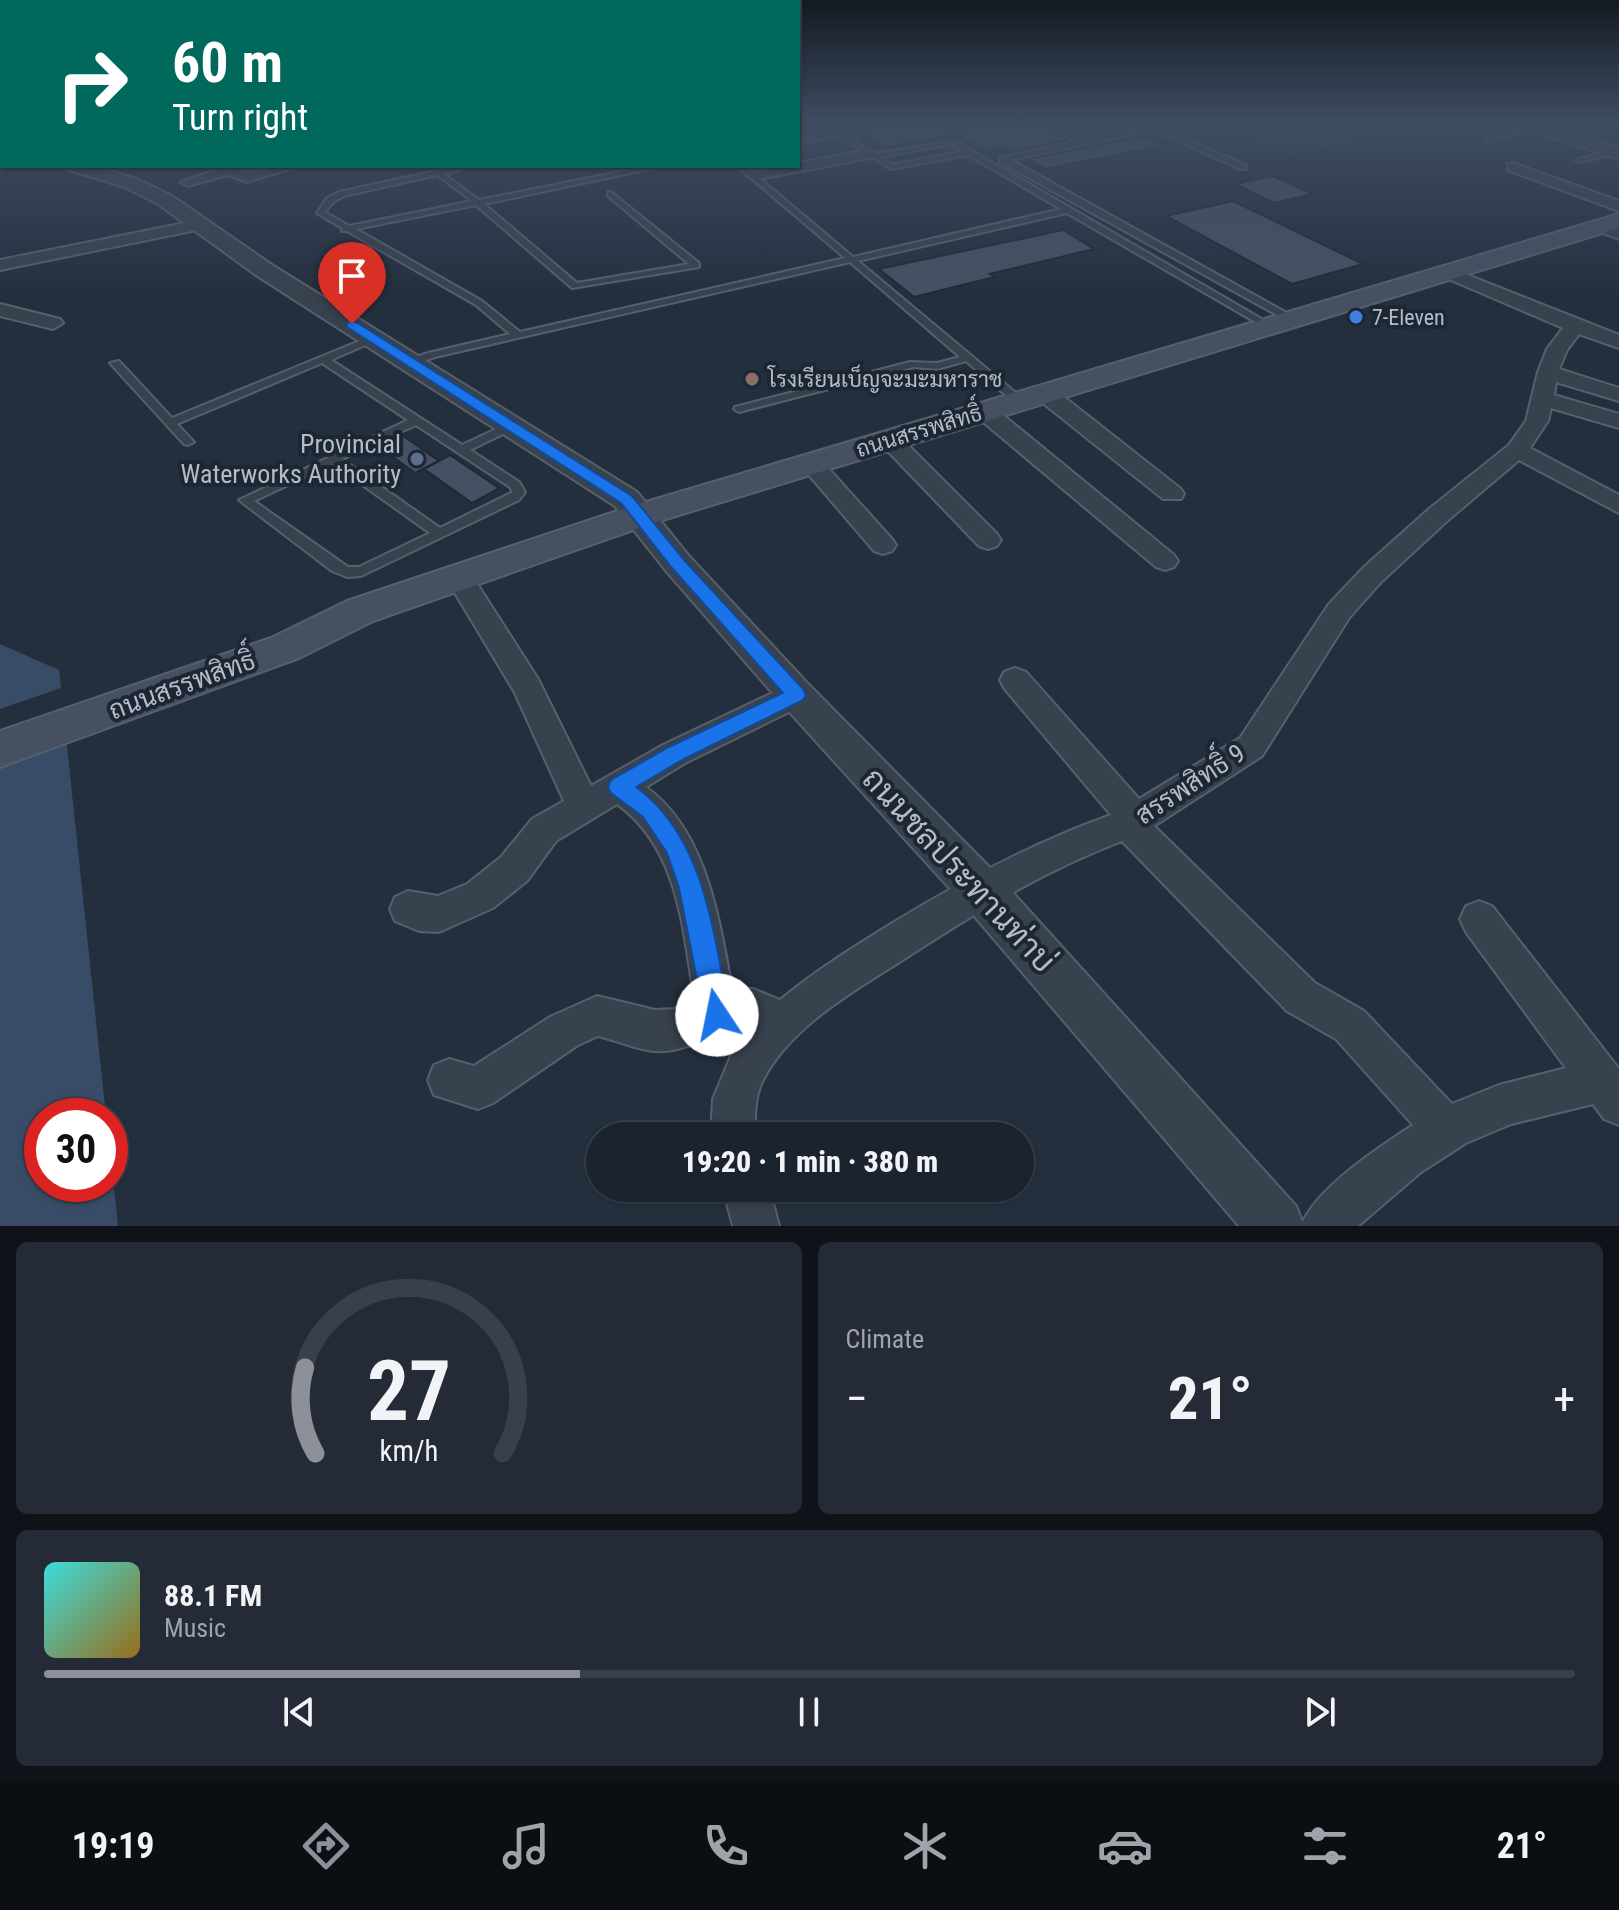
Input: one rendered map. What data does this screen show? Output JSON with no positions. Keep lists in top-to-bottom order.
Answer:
{
  "streets": {
    "main road": ["ถนนสรรพสิทธิ์"],
    "street": ["สรรพสิทธิ์ 9", "ถนนชลประทานท่าบ่"]
  },
  "crossings": [
    ["ถนนสรรพสิทธิ์", "ถนนชลประทานท่าบ่"],
    ["สรรพสิทธิ์ 9", "ถนนชลประทานท่าบ่"]
  ],
  "places": ["7-Eleven", "โรงเรียนเบ็ญจะมะมหาราช", "Provincial Waterworks Authority"],
  "page": {
    "turn": ["60 m", "Turn right"],
    "limit": "30",
    "trip": "19:20 · 1 min · 380 m",
    "tile": "Climate",
    "heat": ["−", "21°", "+"],
    "song": ["88.1 FM", "Music"],
    "tabs": ["19:19", "21°"],
    "gauge": ["27", "km/h"]
  }
}
